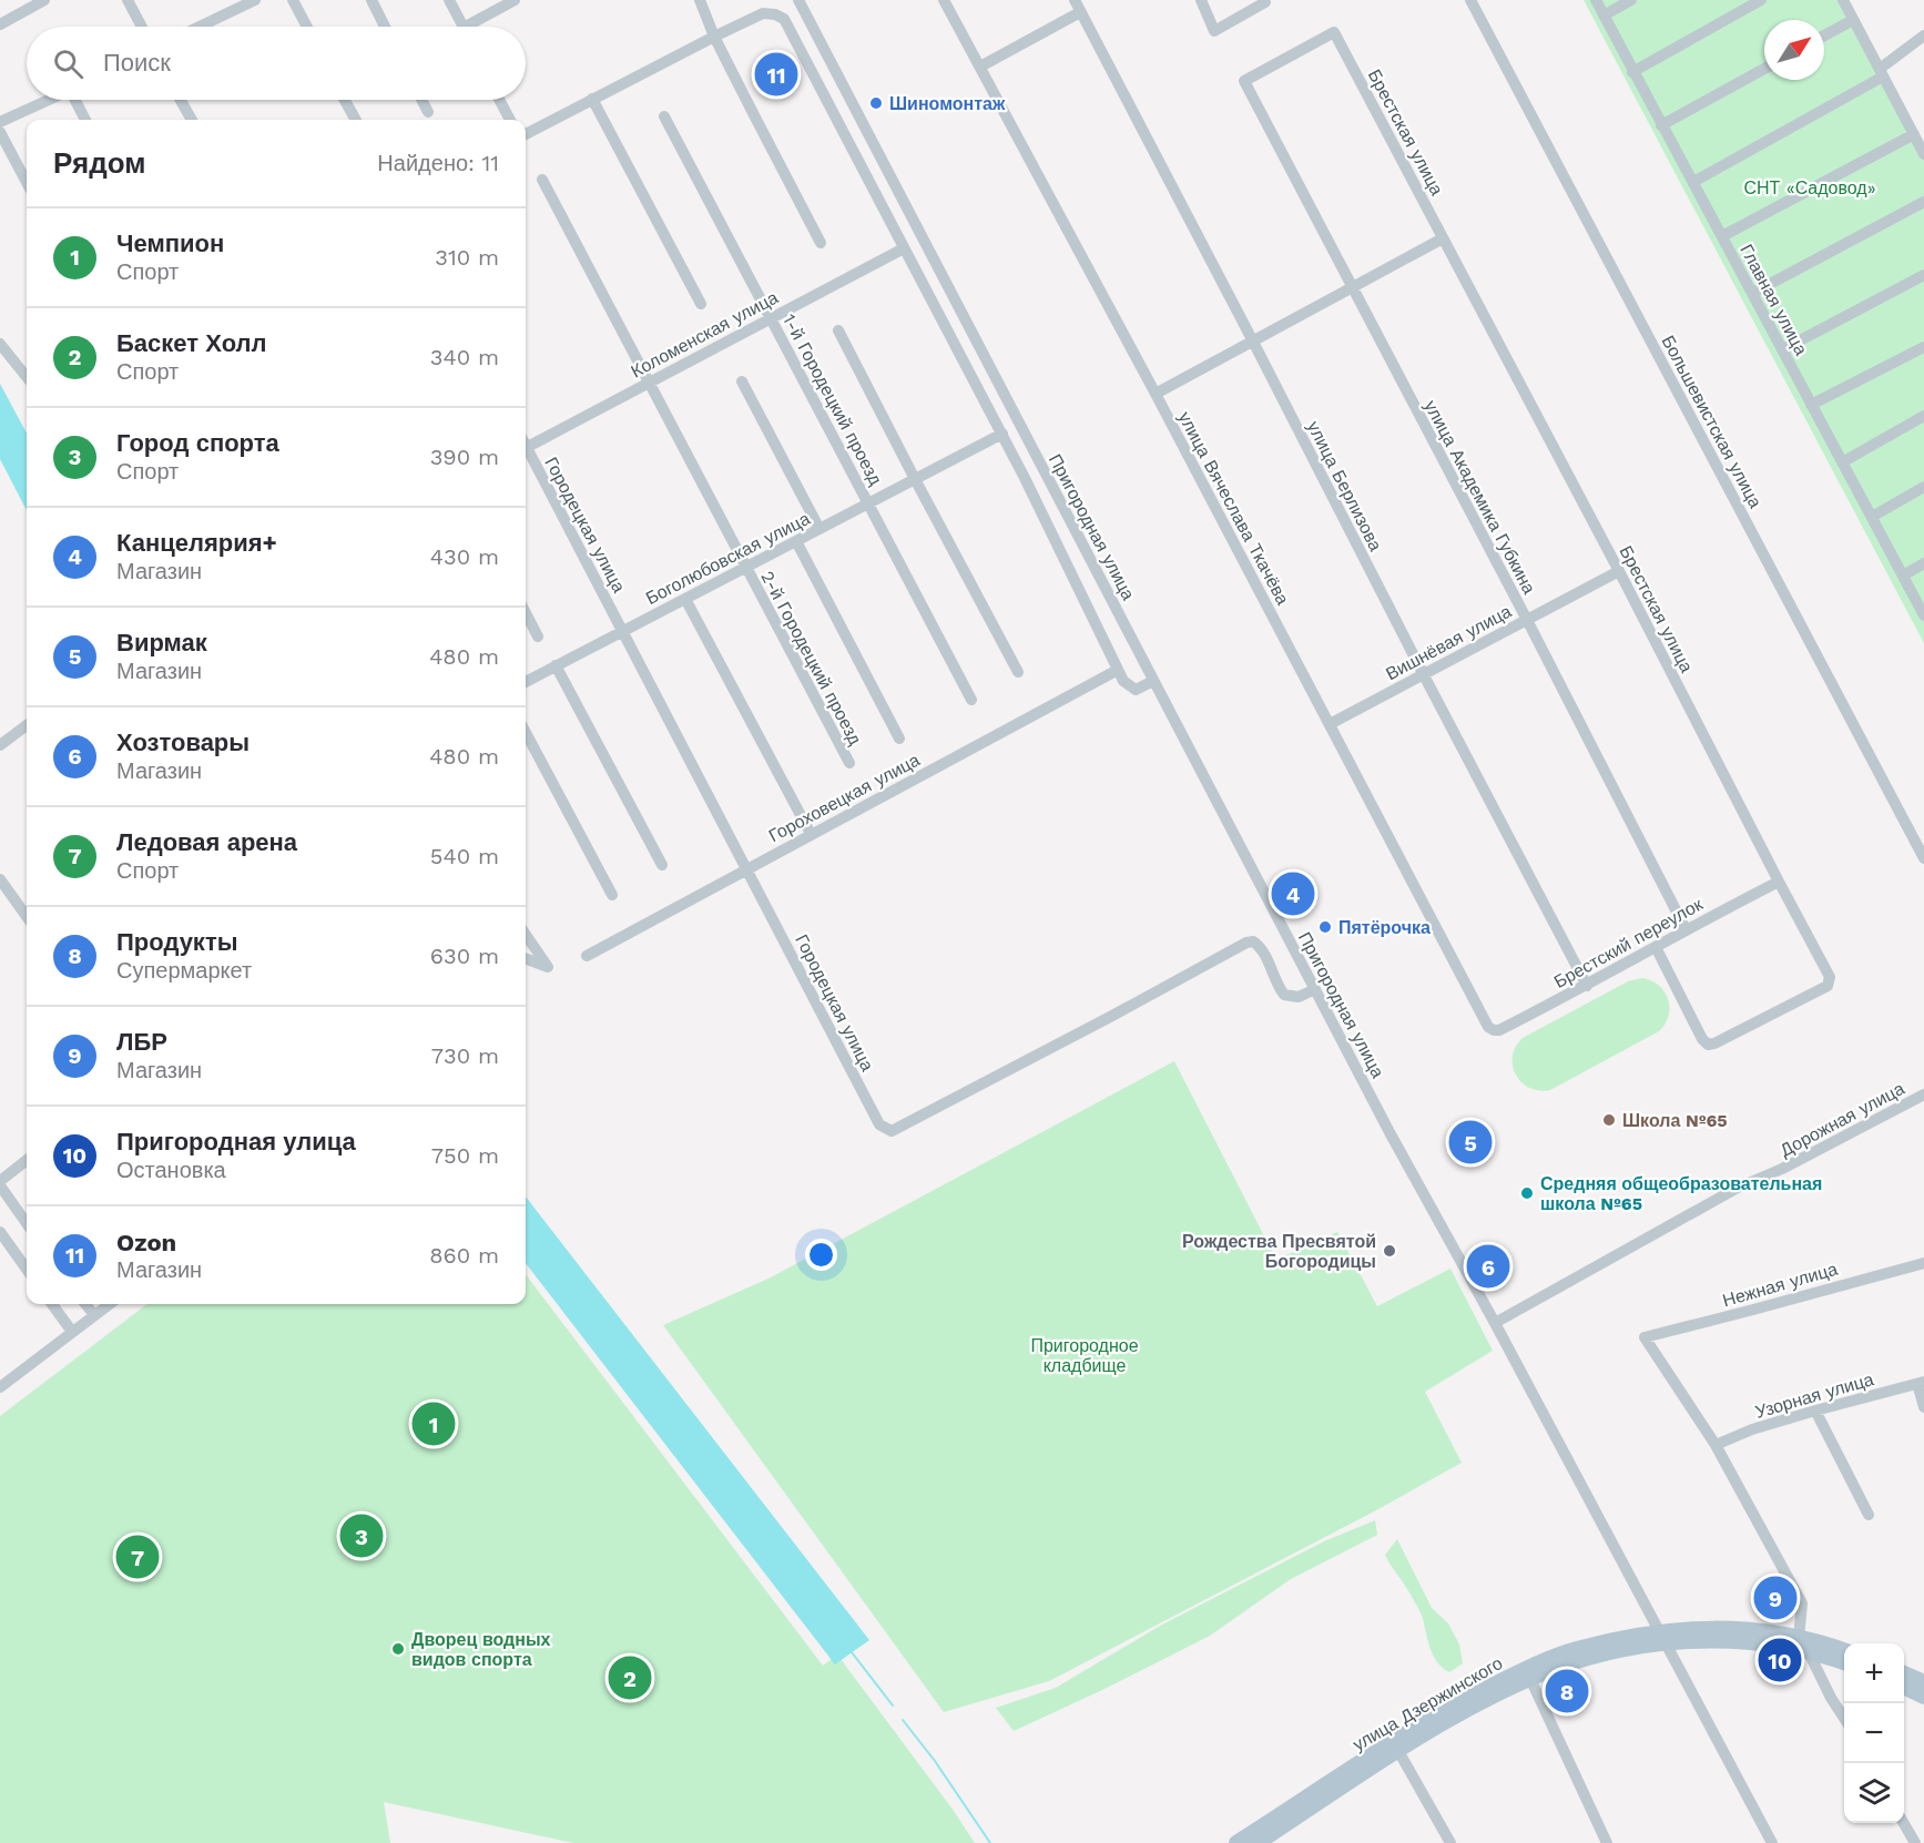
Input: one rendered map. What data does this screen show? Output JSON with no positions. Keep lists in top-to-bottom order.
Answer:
{
  "streets": {
    "main road": ["улица Дзержинского"],
    "street": [
      "Брестская улица",
      "Главная улица",
      "Коломенская улица",
      "1-й Городецкий проезд",
      "Большевистская улица",
      "улица Берлизова",
      "улица Академика Губкина",
      "улица Вячеслава Ткачёва",
      "Городецкая улица",
      "Пригородная улица",
      "Боголюбовская улица",
      "Вишнёвая улица",
      "2-й Городецкий проезд",
      "Гороховецкая улица",
      "Брестский переулок",
      "Дорожная улица",
      "Нежная улица",
      "Узорная улица"
    ]
  },
  "crossings": [
    ["Брестская улица", "улица Академика Губкина"],
    ["Брестская улица", "Вишнёвая улица"],
    ["Брестская улица", "Брестский переулок"],
    ["Коломенская улица", "1-й Городецкий проезд"],
    ["Коломенская улица", "2-й Городецкий проезд"],
    ["1-й Городецкий проезд", "Боголюбовская улица"],
    ["улица Берлизова", "Вишнёвая улица"],
    ["улица Берлизова", "Брестский переулок"],
    ["улица Академика Губкина", "Вишнёвая улица"],
    ["улица Академика Губкина", "Брестский переулок"],
    ["улица Вячеслава Ткачёва", "Вишнёвая улица"],
    ["улица Вячеслава Ткачёва", "Брестский переулок"],
    ["Городецкая улица", "Пригородная улица"],
    ["Городецкая улица", "Боголюбовская улица"],
    ["Городецкая улица", "Гороховецкая улица"],
    ["Пригородная улица", "Дорожная улица"],
    ["Пригородная улица", "улица Дзержинского"],
    ["Боголюбовская улица", "2-й Городецкий проезд"],
    ["Нежная улица", "Узорная улица"]
  ],
  "parks": ["СНТ «Садовод»", "Пригородное кладбище"],
  "places": [
    "Шиномонтаж",
    "Пятёрочка",
    "Школа №65",
    "Средняя общеобразовательная школа №65",
    "Рождества Пресвятой Богородицы",
    "Дворец водных видов спорта"
  ],
  "north": "top right",
  "page": {
    "search": "Поиск",
    "pins": [
      "11",
      "4",
      "5",
      "6",
      "1",
      "3",
      "7",
      "9",
      "10",
      "2",
      "8"
    ],
    "heading": ["Рядом", "Найдено: 11"],
    "list": [
      {
        "mark": "1",
        "name": "Чемпион",
        "note": "Спорт",
        "value": "310 m"
      },
      {
        "mark": "2",
        "name": "Баскет Холл",
        "note": "Спорт",
        "value": "340 m"
      },
      {
        "mark": "3",
        "name": "Город спорта",
        "note": "Спорт",
        "value": "390 m"
      },
      {
        "mark": "4",
        "name": "Канцелярия+",
        "note": "Магазин",
        "value": "430 m"
      },
      {
        "mark": "5",
        "name": "Вирмак",
        "note": "Магазин",
        "value": "480 m"
      },
      {
        "mark": "6",
        "name": "Хозтовары",
        "note": "Магазин",
        "value": "480 m"
      },
      {
        "mark": "7",
        "name": "Ледовая арена",
        "note": "Спорт",
        "value": "540 m"
      },
      {
        "mark": "8",
        "name": "Продукты",
        "note": "Супермаркет",
        "value": "630 m"
      },
      {
        "mark": "9",
        "name": "ЛБР",
        "note": "Магазин",
        "value": "730 m"
      },
      {
        "mark": "10",
        "name": "Пригородная улица",
        "note": "Остановка",
        "value": "750 m"
      },
      {
        "mark": "11",
        "name": "Ozon",
        "note": "Магазин",
        "value": "860 m"
      }
    ],
    "map_buttons": ["+", "−"]
  }
}
